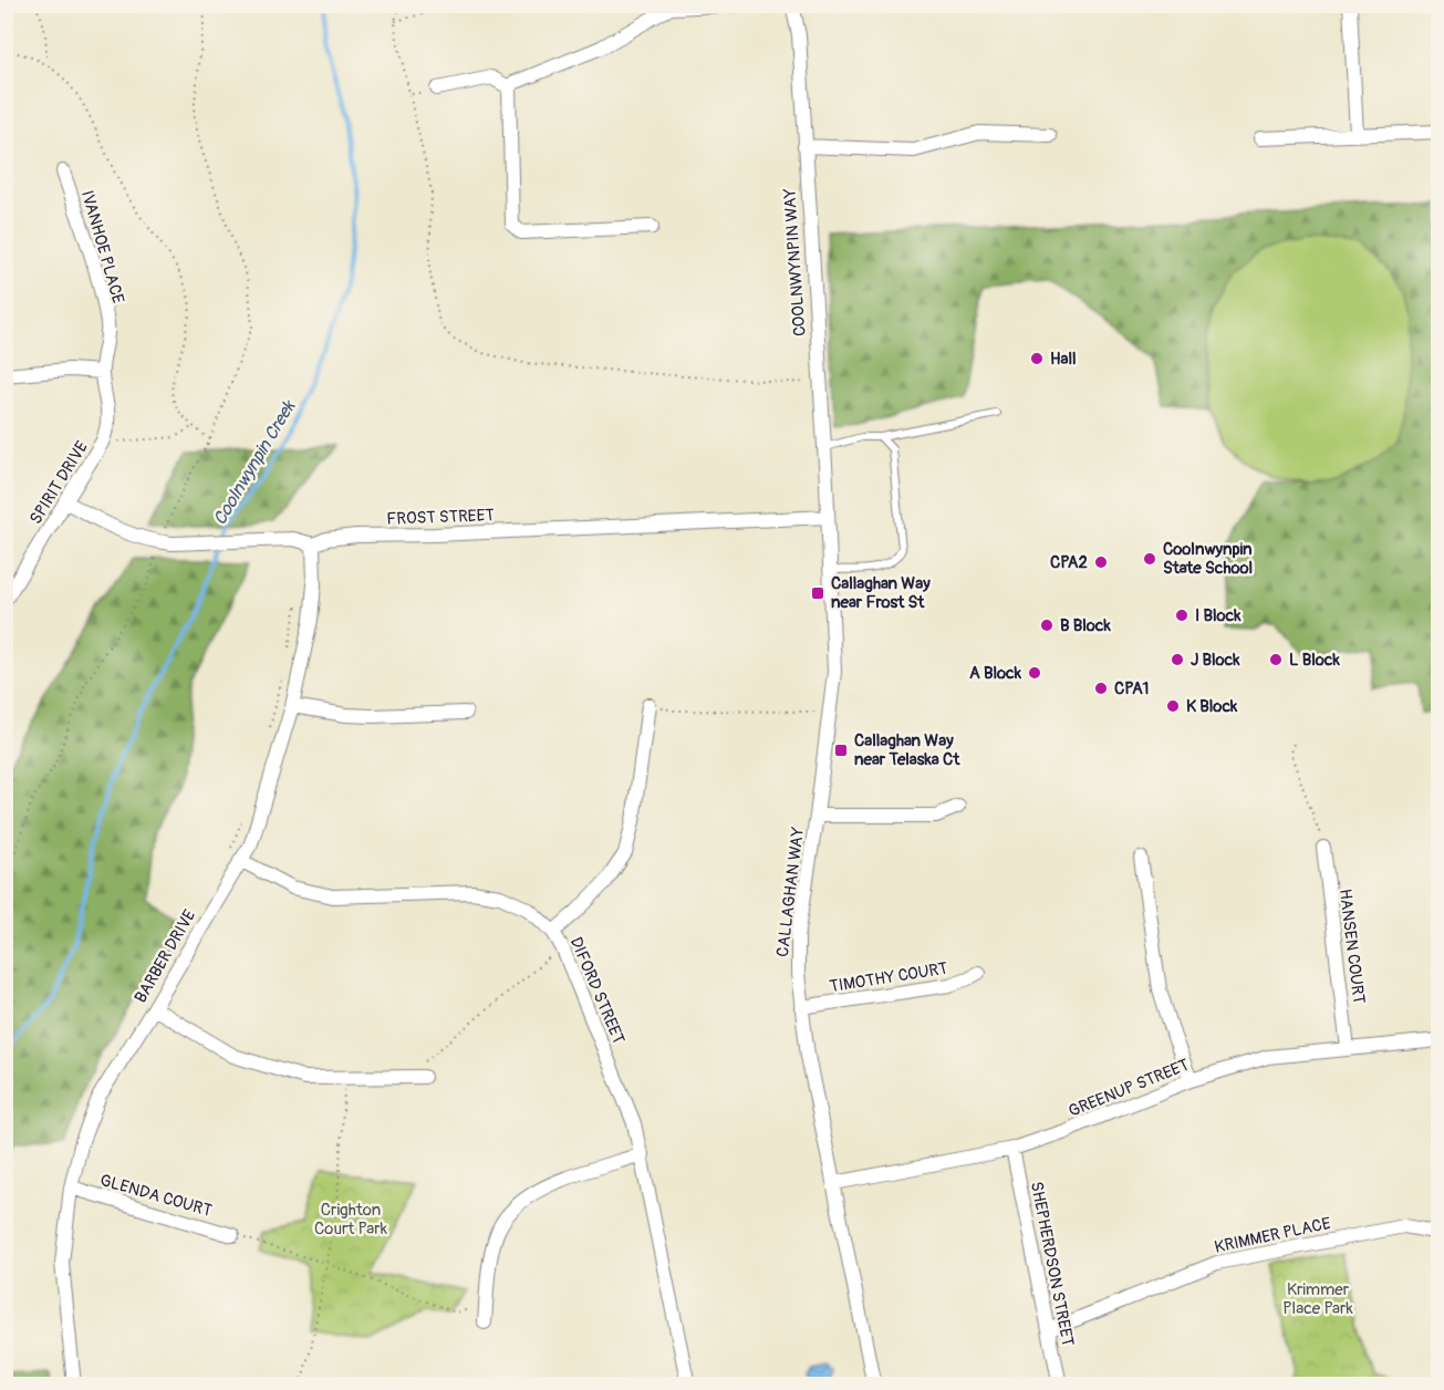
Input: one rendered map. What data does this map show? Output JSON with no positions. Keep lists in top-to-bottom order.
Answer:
{
  "streets": {
    "street": [
      "IVANHOE PLACE",
      "COOLNWYNPIN WAY",
      "SPIRIT DRIVE",
      "FROST STREET",
      "CALLAGHAN WAY",
      "HANSEN COURT",
      "BARBER DRIVE",
      "TIMOTHY COURT",
      "DIFORD STREET",
      "GREENUP STREET",
      "GLENDA COURT",
      "KRIMMER PLACE",
      "SHEPHERDSON STREET"
    ]
  },
  "crossings": [
    ["IVANHOE PLACE", "SPIRIT DRIVE"],
    ["COOLNWYNPIN WAY", "FROST STREET"],
    ["COOLNWYNPIN WAY", "CALLAGHAN WAY"],
    ["SPIRIT DRIVE", "FROST STREET"],
    ["FROST STREET", "CALLAGHAN WAY"],
    ["FROST STREET", "BARBER DRIVE"],
    ["CALLAGHAN WAY", "TIMOTHY COURT"],
    ["CALLAGHAN WAY", "GREENUP STREET"],
    ["HANSEN COURT", "GREENUP STREET"],
    ["BARBER DRIVE", "DIFORD STREET"],
    ["BARBER DRIVE", "GLENDA COURT"],
    ["GREENUP STREET", "SHEPHERDSON STREET"],
    ["KRIMMER PLACE", "SHEPHERDSON STREET"]
  ],
  "water": ["Coolnwynpin Creek"],
  "parks": ["Crighton Court Park", "Krimmer Place Park"],
  "places": {
    "other": [
      "Hall",
      "Coolnwynpin State School",
      "CPA2",
      "I Block",
      "B Block",
      "J Block",
      "L Block",
      "A Block",
      "CPA1",
      "K Block"
    ],
    "transit": ["Callaghan Way near Frost St", "Callaghan Way near Telaska Ct"]
  }
}
